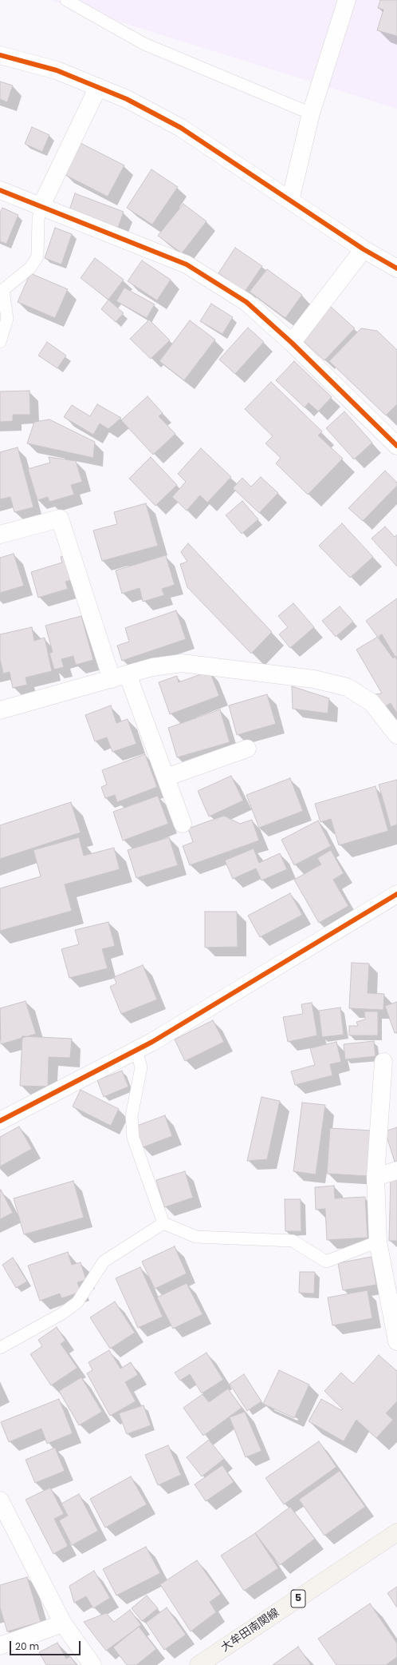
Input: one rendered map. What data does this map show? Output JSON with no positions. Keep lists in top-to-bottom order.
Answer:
{
  "streets": {
    "main road": ["5", "大牟田南関線"]
  },
  "scale_bar": "20 m"
}
